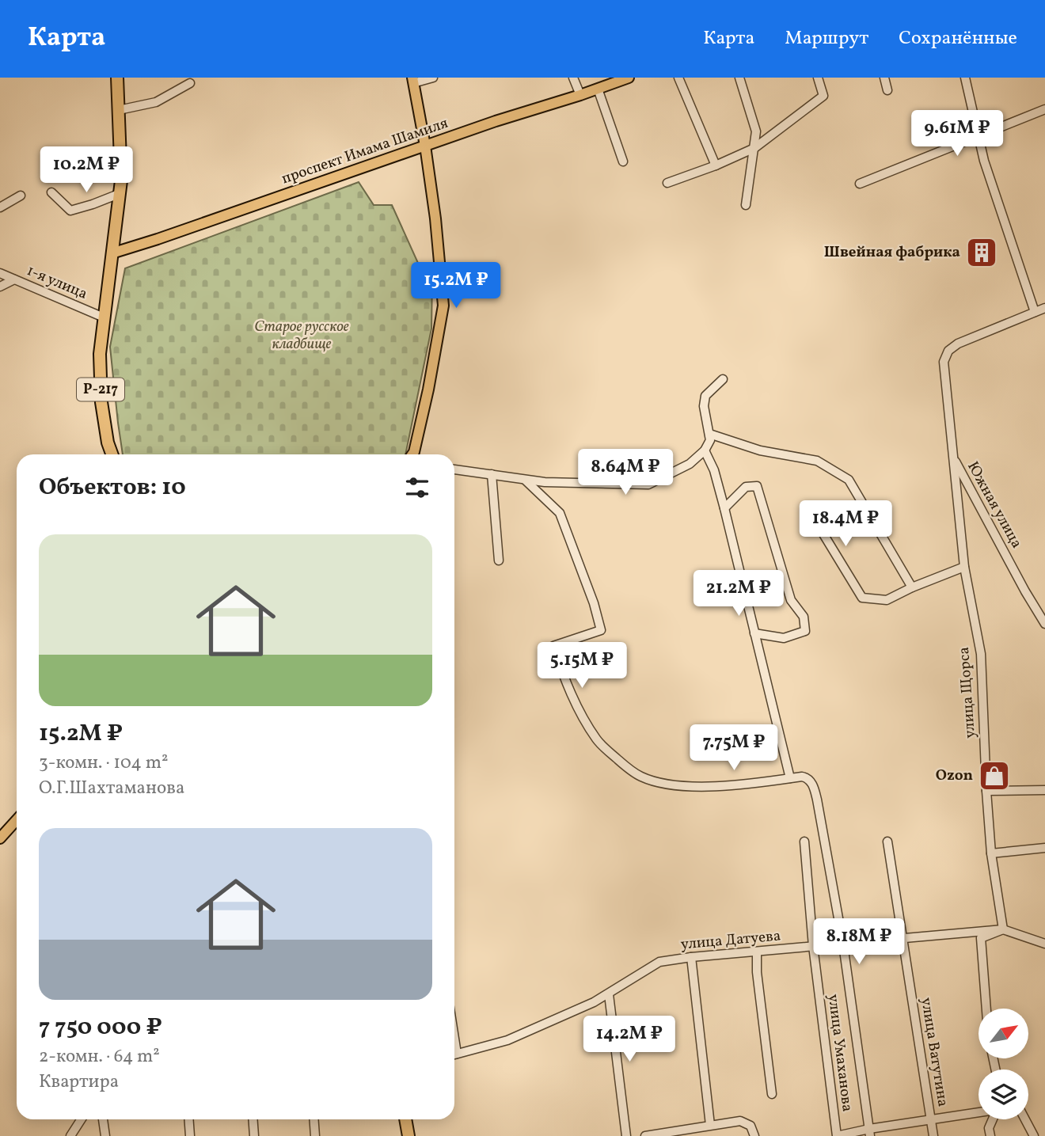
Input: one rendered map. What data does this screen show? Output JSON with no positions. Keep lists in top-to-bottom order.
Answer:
{
  "streets": {
    "highway": ["Р-217"],
    "main road": ["проспект Имама Шамиля"],
    "street": [
      "1-я улица",
      "Южная улица",
      "улица Щорса",
      "улица Датуева",
      "улица Ватутина",
      "улица Умаханова"
    ]
  },
  "crossings": [
    ["проспект Имама Шамиля", "Р-217"],
    ["1-я улица", "Р-217"],
    ["Южная улица", "улица Щорса"],
    ["улица Щорса", "улица Датуева"],
    ["улица Датуева", "улица Ватутина"],
    ["улица Датуева", "улица Умаханова"]
  ],
  "parks": ["Старое русское кладбище"],
  "places": {
    "building": ["Швейная фабрика"],
    "shop": ["Ozon"]
  },
  "north": "top right",
  "page": {
    "header": "Карта",
    "nav": ["Карта", "Маршрут", "Сохранённые"],
    "price": [
      "9.61M ₽",
      "10.2M ₽",
      "15.2M ₽",
      "8.64M ₽",
      "18.4M ₽",
      "21.2M ₽",
      "5.15M ₽",
      "7.75M ₽",
      "8.18M ₽",
      "14.2M ₽"
    ],
    "heading": "Объектов: 10",
    "list": [
      {
        "name": "15.2M ₽",
        "note": "3-комн. · 104 m² · О.Г.Шахтаманова"
      },
      {
        "name": "7 750 000 ₽",
        "note": "2-комн. · 64 m² · Квартира"
      }
    ]
  }
}
